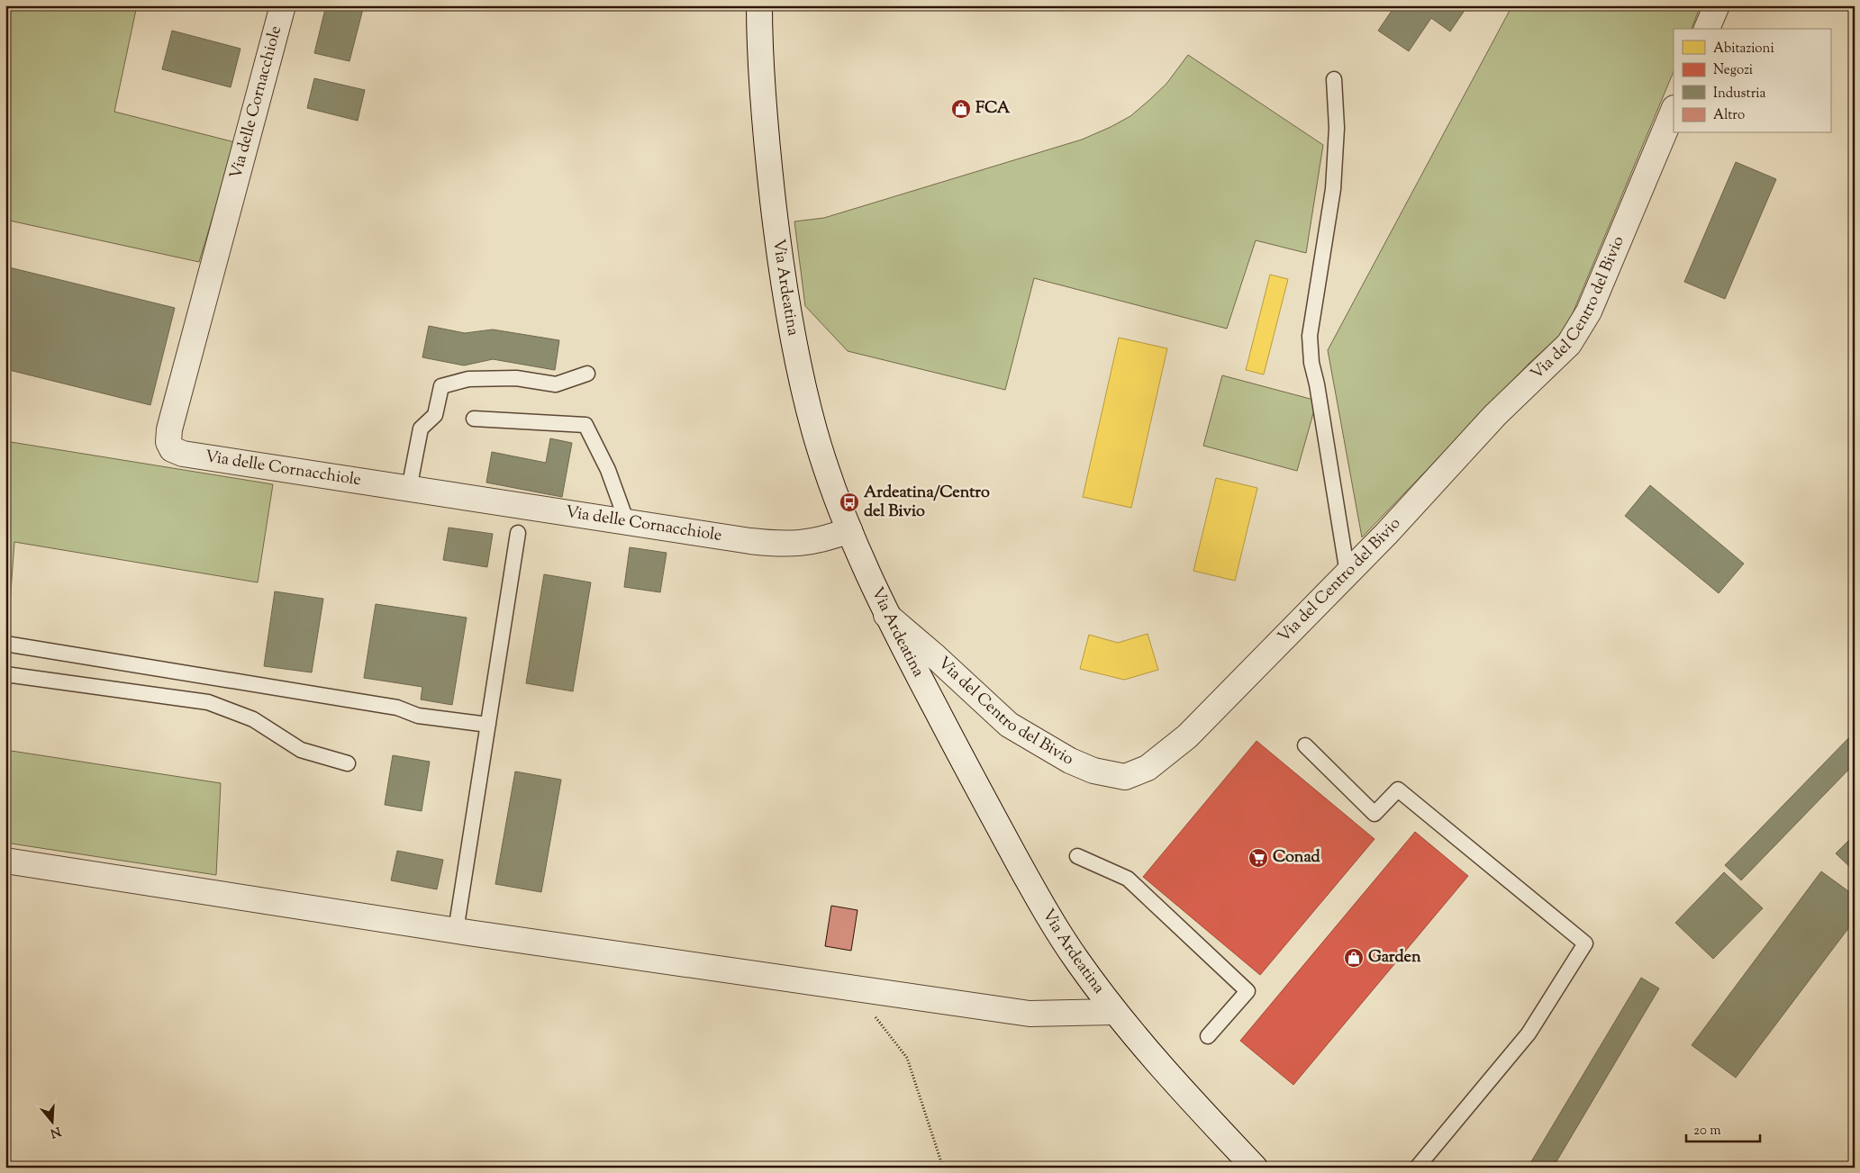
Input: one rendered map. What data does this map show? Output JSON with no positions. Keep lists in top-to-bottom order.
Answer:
{
  "streets": {
    "street": ["Via delle Cornacchiole", "Via Ardeatina", "Via del Centro del Bivio"]
  },
  "crossings": [
    ["Via delle Cornacchiole", "Via Ardeatina"],
    ["Via Ardeatina", "Via del Centro del Bivio"]
  ],
  "places": {
    "shop": ["FCA", "Garden"],
    "bus stop": ["Ardeatina/Centro del Bivio"],
    "supermarket": ["Conad"]
  },
  "legend": [
    "Abitazioni",
    "Negozi",
    "Industria",
    "Altro"
  ],
  "scale_bar": "20 m",
  "north": "bottom"
}
